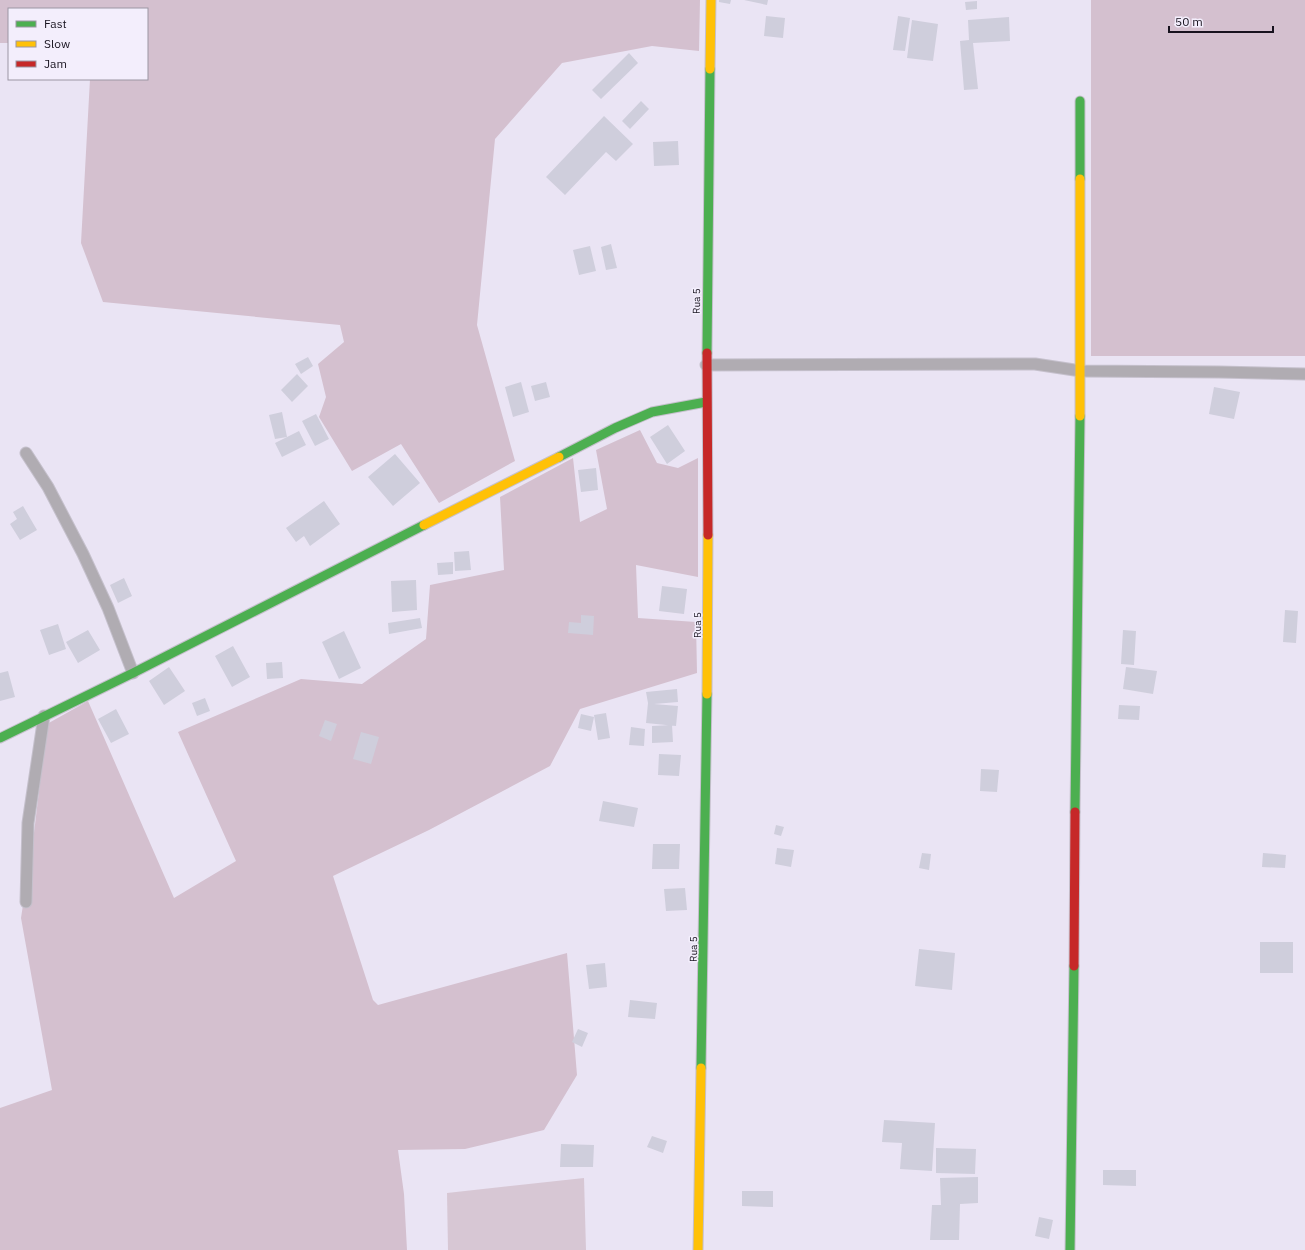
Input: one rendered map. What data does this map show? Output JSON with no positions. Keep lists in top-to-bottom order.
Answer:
{
  "streets": {
    "street": ["Rua 5"]
  },
  "legend": ["Fast", "Slow", "Jam"],
  "scale_bar": "50 m"
}
